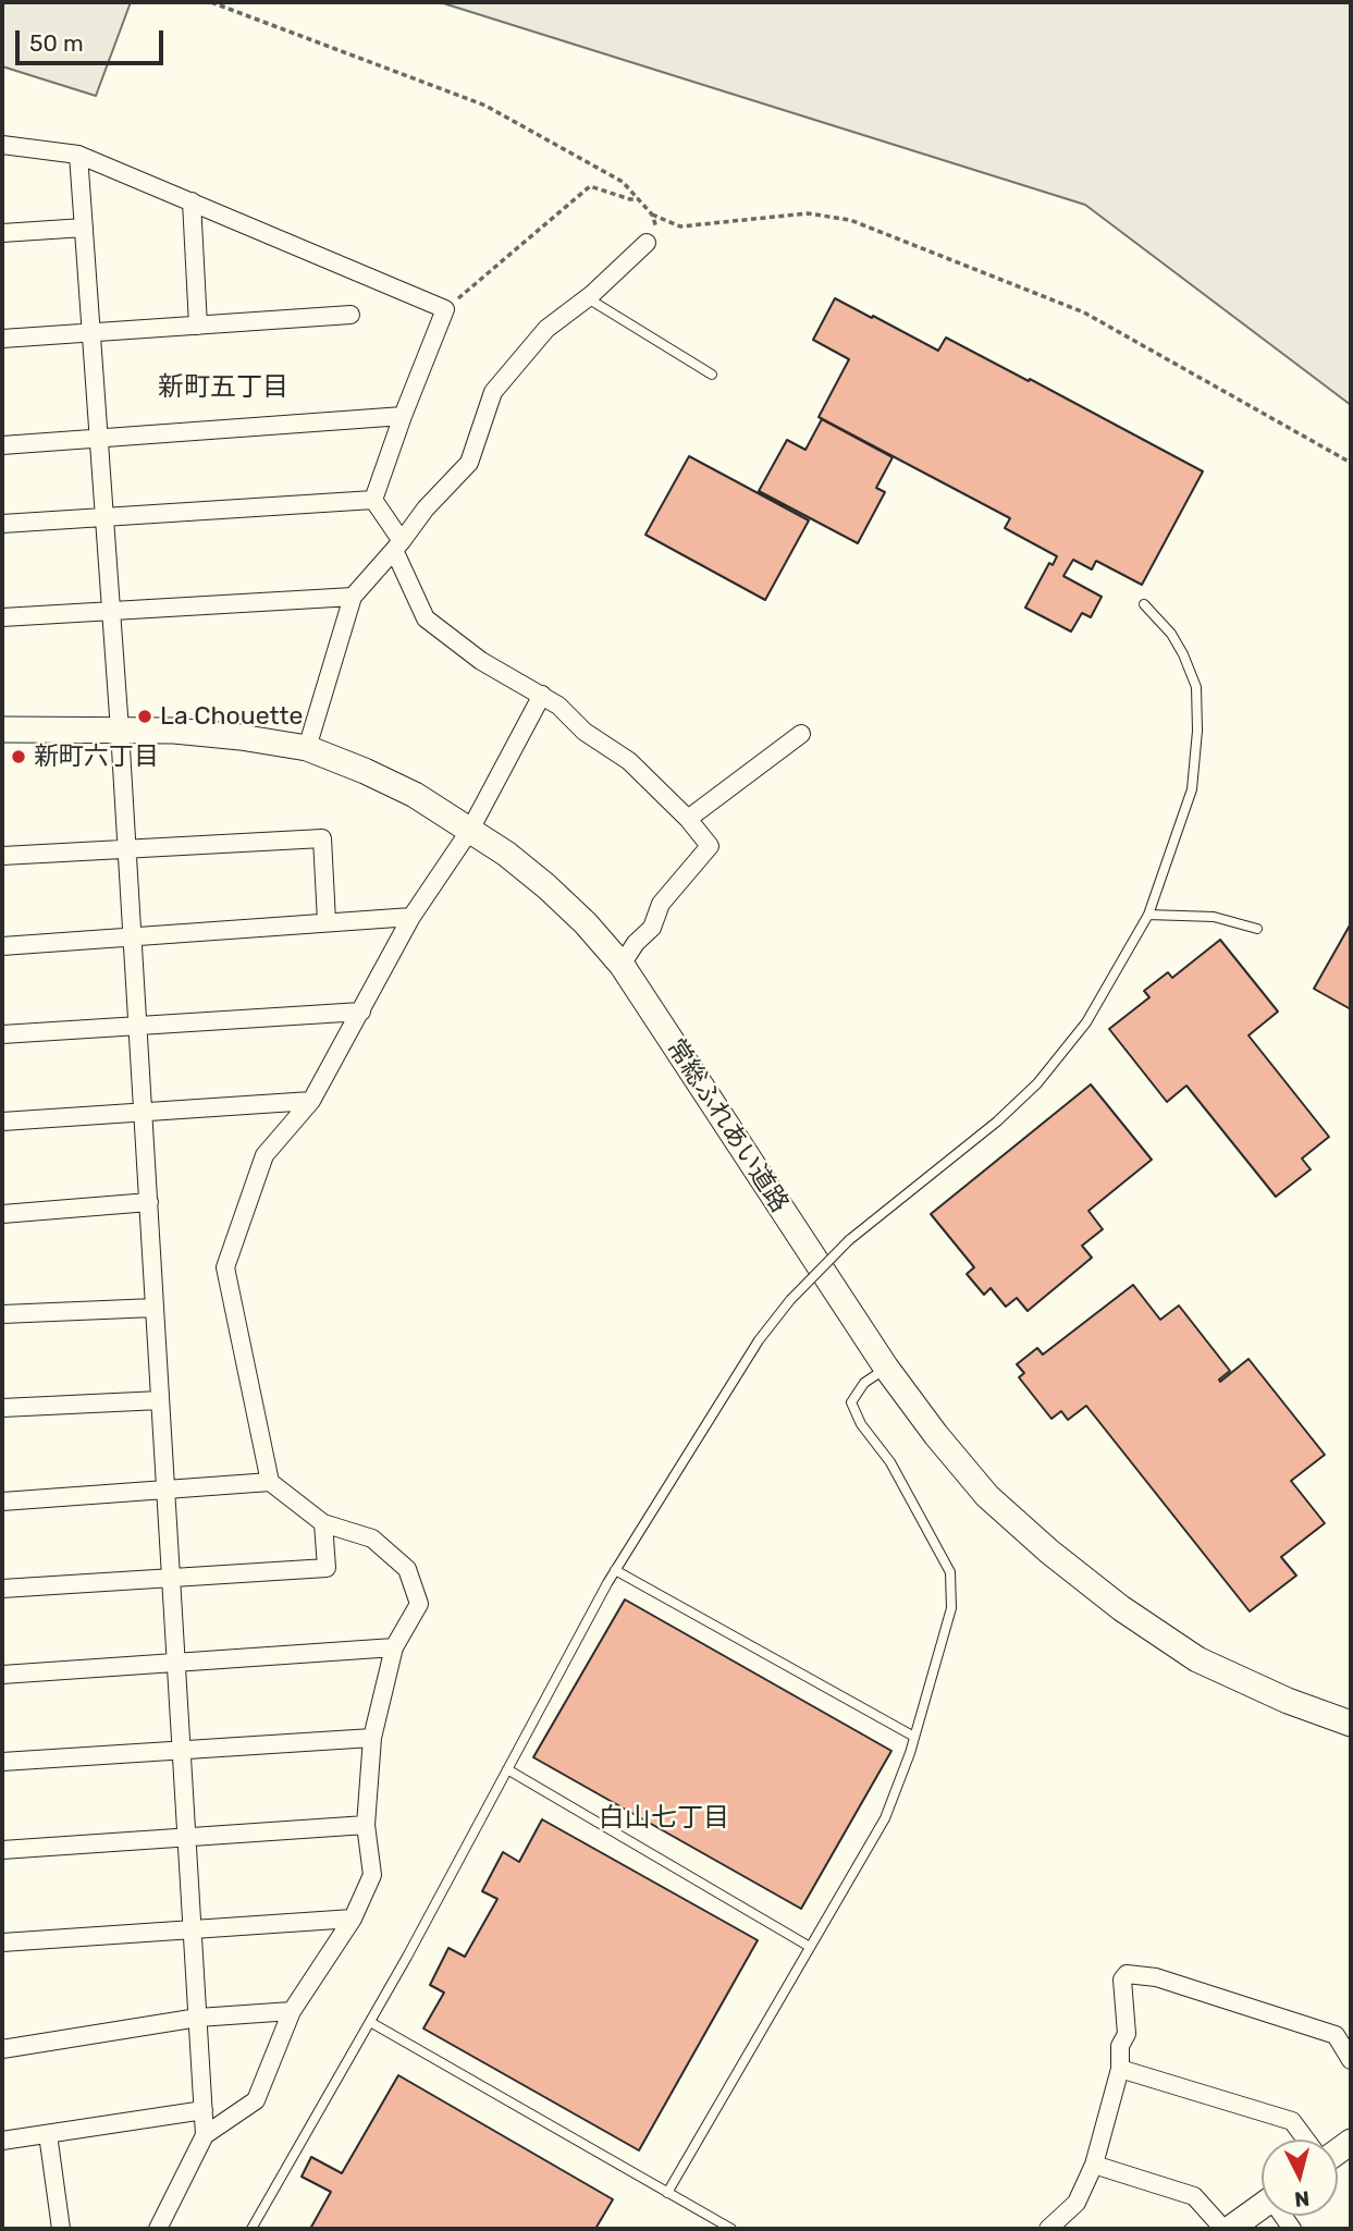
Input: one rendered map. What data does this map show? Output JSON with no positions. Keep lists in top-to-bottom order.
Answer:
{
  "streets": {
    "street": ["常総ふれあい道路"]
  },
  "districts": ["新町五丁目", "白山七丁目"],
  "places": ["La Chouette", "新町六丁目"],
  "scale_bar": "50 m",
  "north": "bottom"
}
